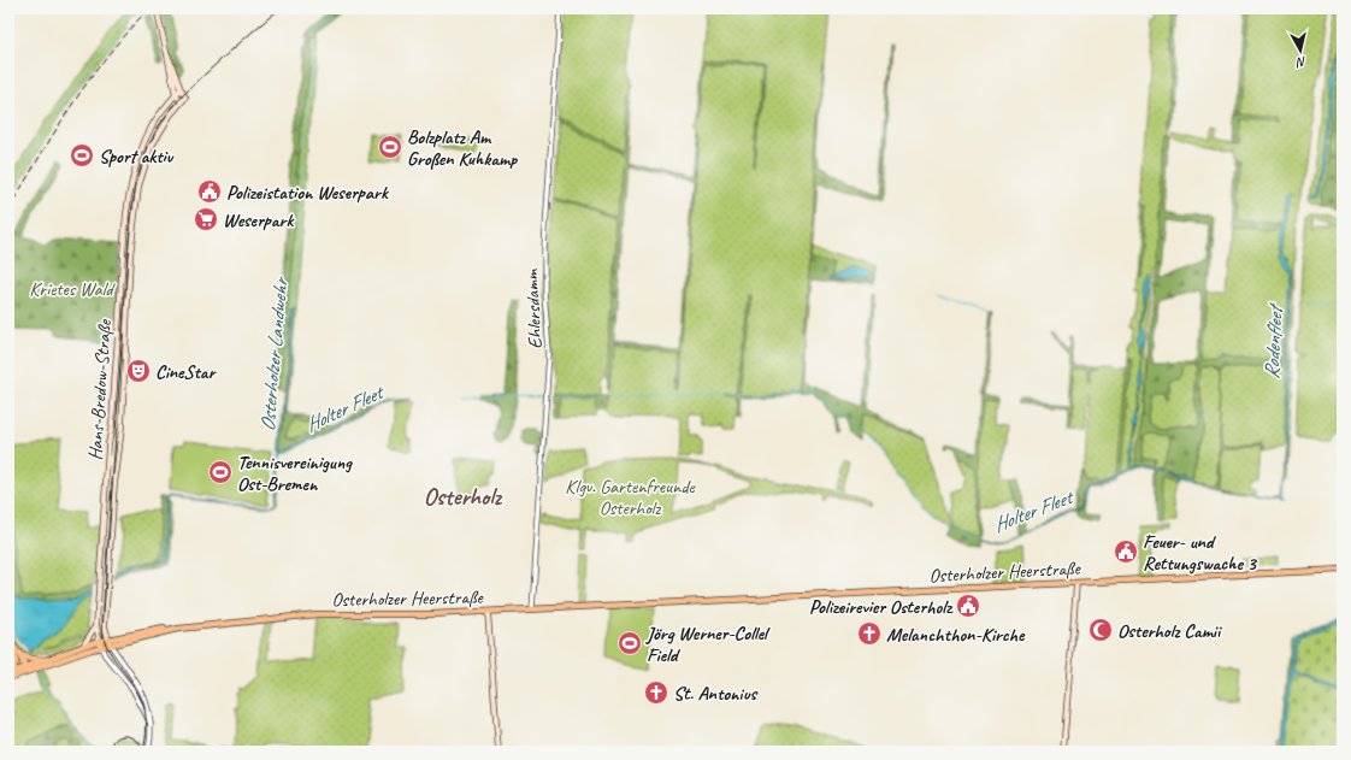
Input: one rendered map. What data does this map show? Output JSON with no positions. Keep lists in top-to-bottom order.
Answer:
{
  "streets": {
    "main road": ["Hans-Bredow-Straße", "Osterholzer Heerstraße"],
    "street": ["Ehlersdamm"]
  },
  "crossings": [
    ["Ehlersdamm", "Osterholzer Heerstraße"],
    ["Hans-Bredow-Straße", "Osterholzer Heerstraße"]
  ],
  "districts": ["Osterholz"],
  "water": ["Rodenfleet", "Osterholzer Landwehr", "Holter Fleet"],
  "parks": ["Krietes Wald", "Klgv. Gartenfreunde Osterholz"],
  "places": {
    "sports": [
      "Bolzplatz Am Großen Kuhkamp",
      "Sport aktiv",
      "Tennisvereinigung Ost-Bremen",
      "Jörg Werner-Collel Field"
    ],
    "public building": ["Polizeistation Weserpark", "Feuer- und Rettungswache 3", "Polizeirevier Osterholz"],
    "supermarket": ["Weserpark"],
    "theatre": ["CineStar"],
    "mosque": ["Osterholz Camii"],
    "church": ["Melanchthon-Kirche", "St. Antonius"]
  },
  "north": "bottom"
}
